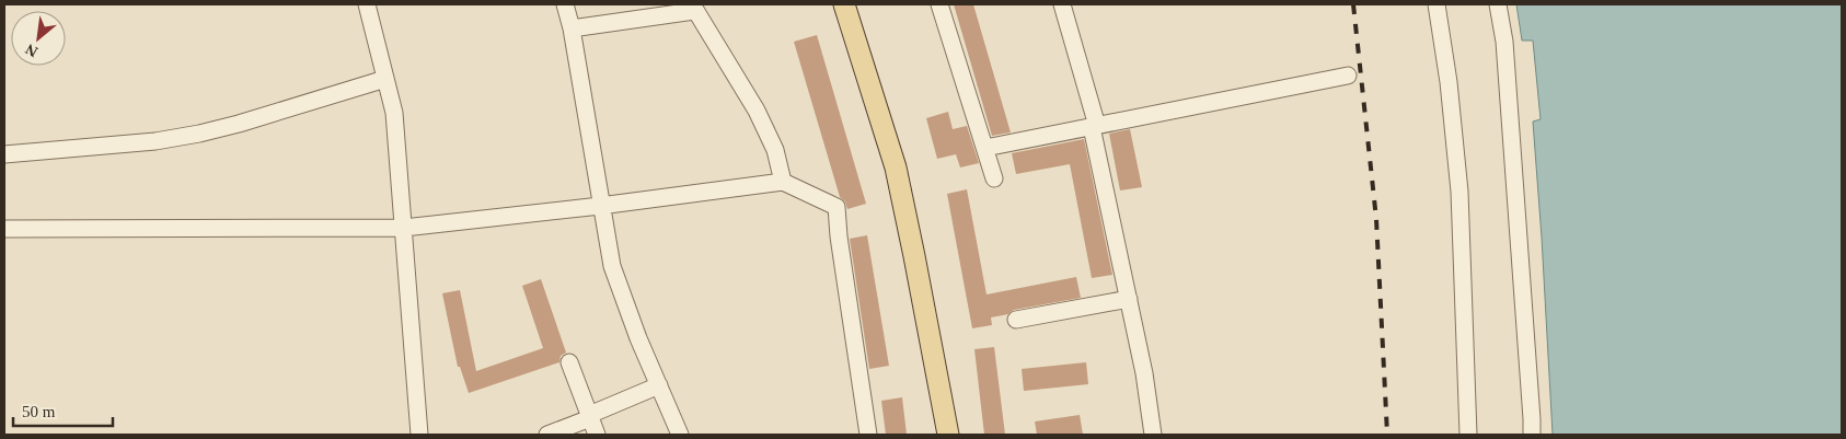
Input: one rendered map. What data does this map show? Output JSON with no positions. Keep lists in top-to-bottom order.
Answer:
{
  "scale_bar": "50 m",
  "north": "bottom left"
}
